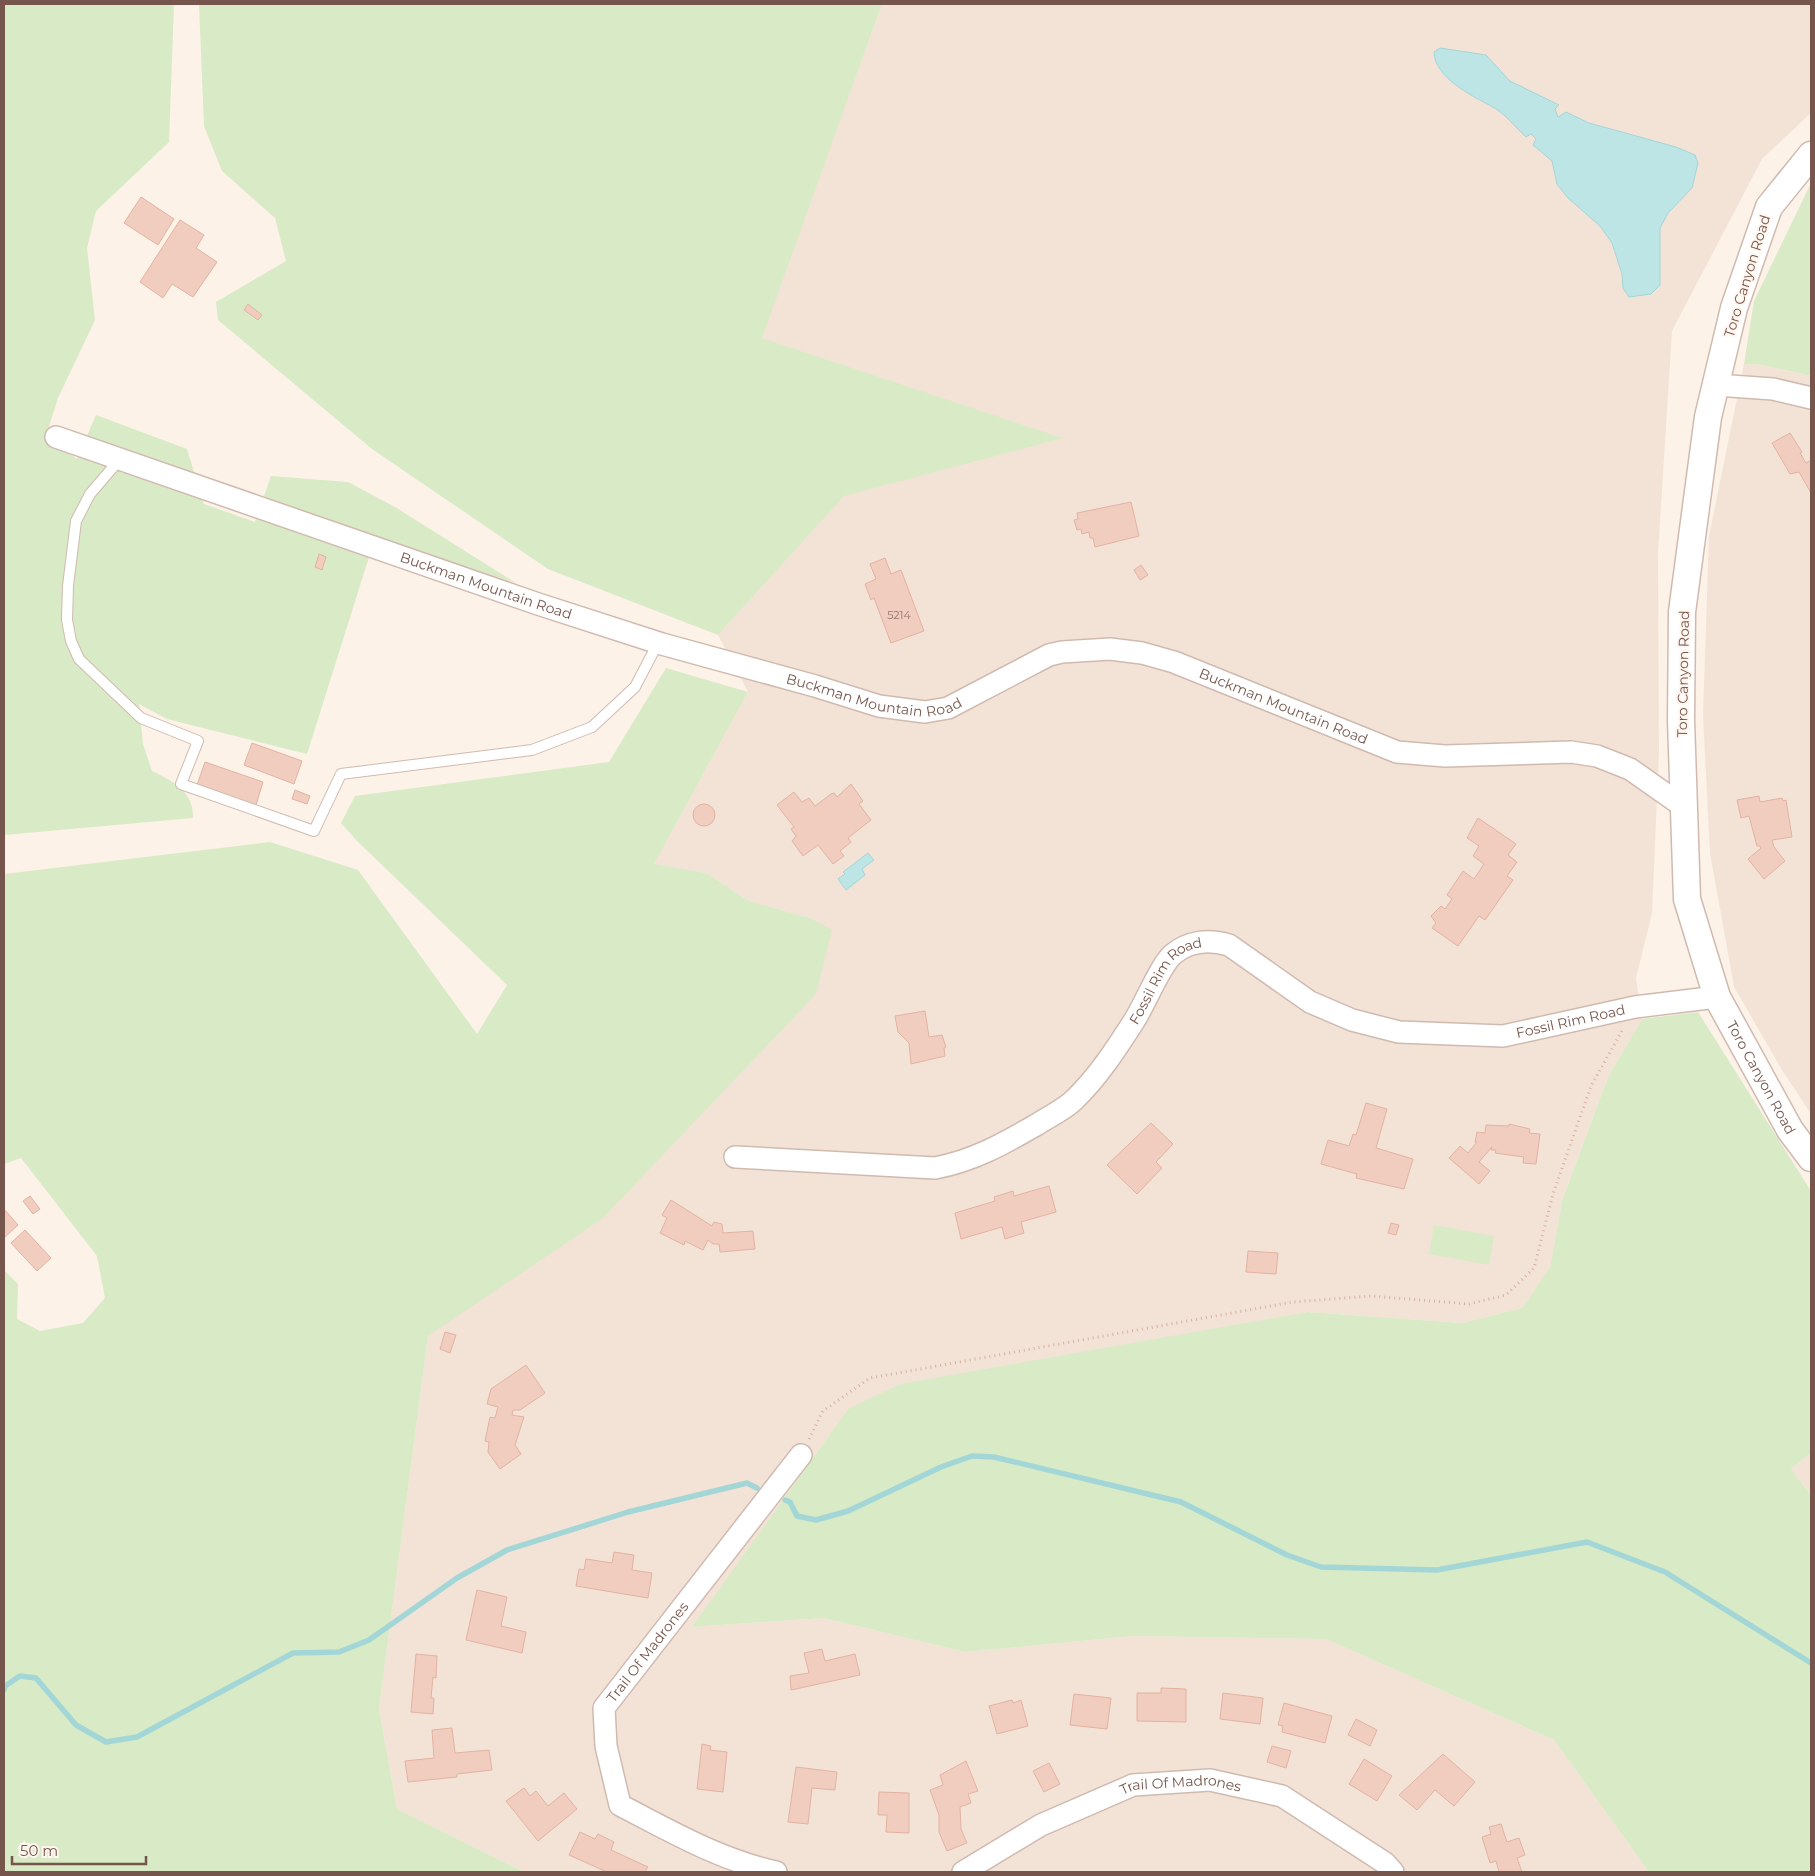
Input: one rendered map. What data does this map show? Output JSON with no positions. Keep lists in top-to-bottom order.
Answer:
{
  "streets": {
    "street": [
      "Toro Canyon Road",
      "Buckman Mountain Road",
      "Fossil Rim Road",
      "Trail Of Madrones"
    ]
  },
  "crossings": [
    ["Toro Canyon Road", "Buckman Mountain Road"],
    ["Toro Canyon Road", "Fossil Rim Road"]
  ],
  "house_numbers": ["5214"],
  "scale_bar": "50 m"
}
